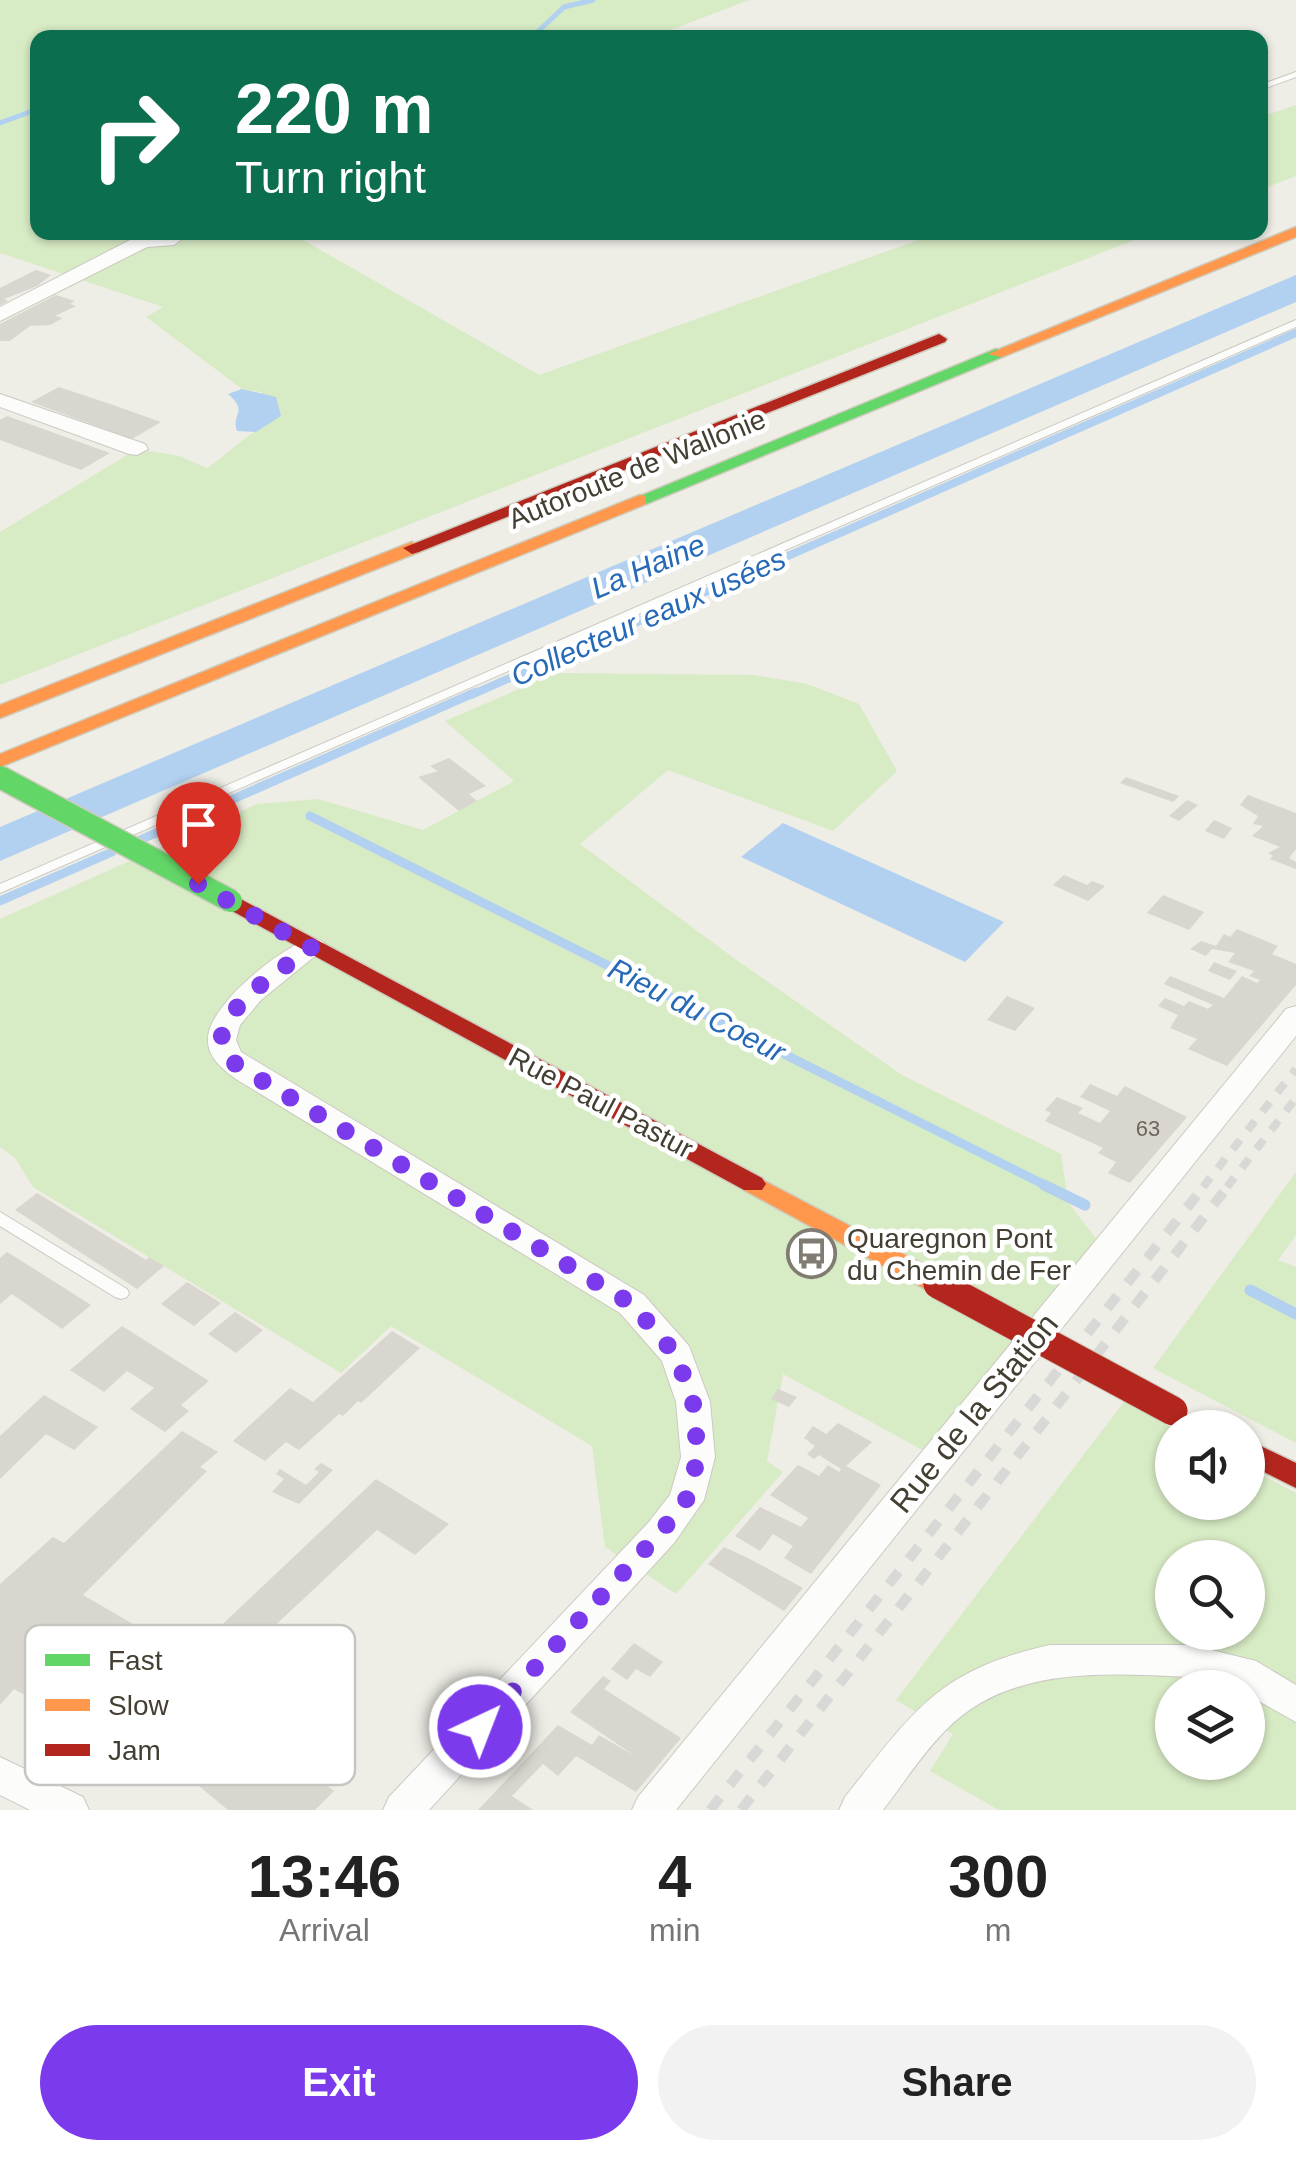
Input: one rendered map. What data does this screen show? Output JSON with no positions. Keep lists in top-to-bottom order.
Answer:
{
  "streets": {
    "main road": ["Autoroute de Wallonie", "Rue Paul Pastur"],
    "street": ["Rue de la Station"]
  },
  "water": ["La Haine", "Collecteur eaux usées", "Rieu du Coeur"],
  "places": {
    "bus stop": ["Quaregnon Pont du Chemin de Fer"]
  },
  "house_numbers": ["63"],
  "legend": ["Fast", "Slow", "Jam"],
  "page": {
    "turn": ["220 m", "Turn right"],
    "eta": [
      "13:46",
      "Arrival",
      "4",
      "min",
      "300",
      "m"
    ],
    "buttons": ["Exit", "Share"]
  }
}
